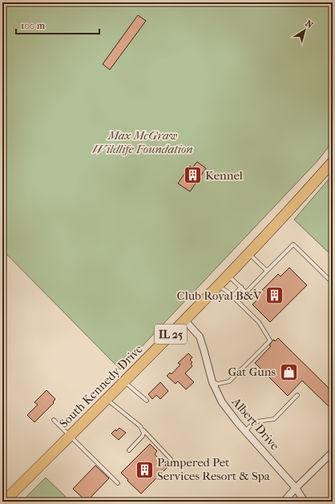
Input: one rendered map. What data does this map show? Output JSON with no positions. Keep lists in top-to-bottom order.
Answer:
{
  "streets": {
    "main road": ["IL 25", "South Kennedy Drive"],
    "street": ["Albert Drive"]
  },
  "crossings": [
    ["South Kennedy Drive", "Albert Drive"]
  ],
  "parks": ["Max McGraw Wildlife Foundation"],
  "places": {
    "building": ["Kennel", "Club Royal B&V", "Pampered Pet Services Resort & Spa"],
    "shop": ["Gat Guns"]
  },
  "scale_bar": "100 m",
  "north": "top right"
}
